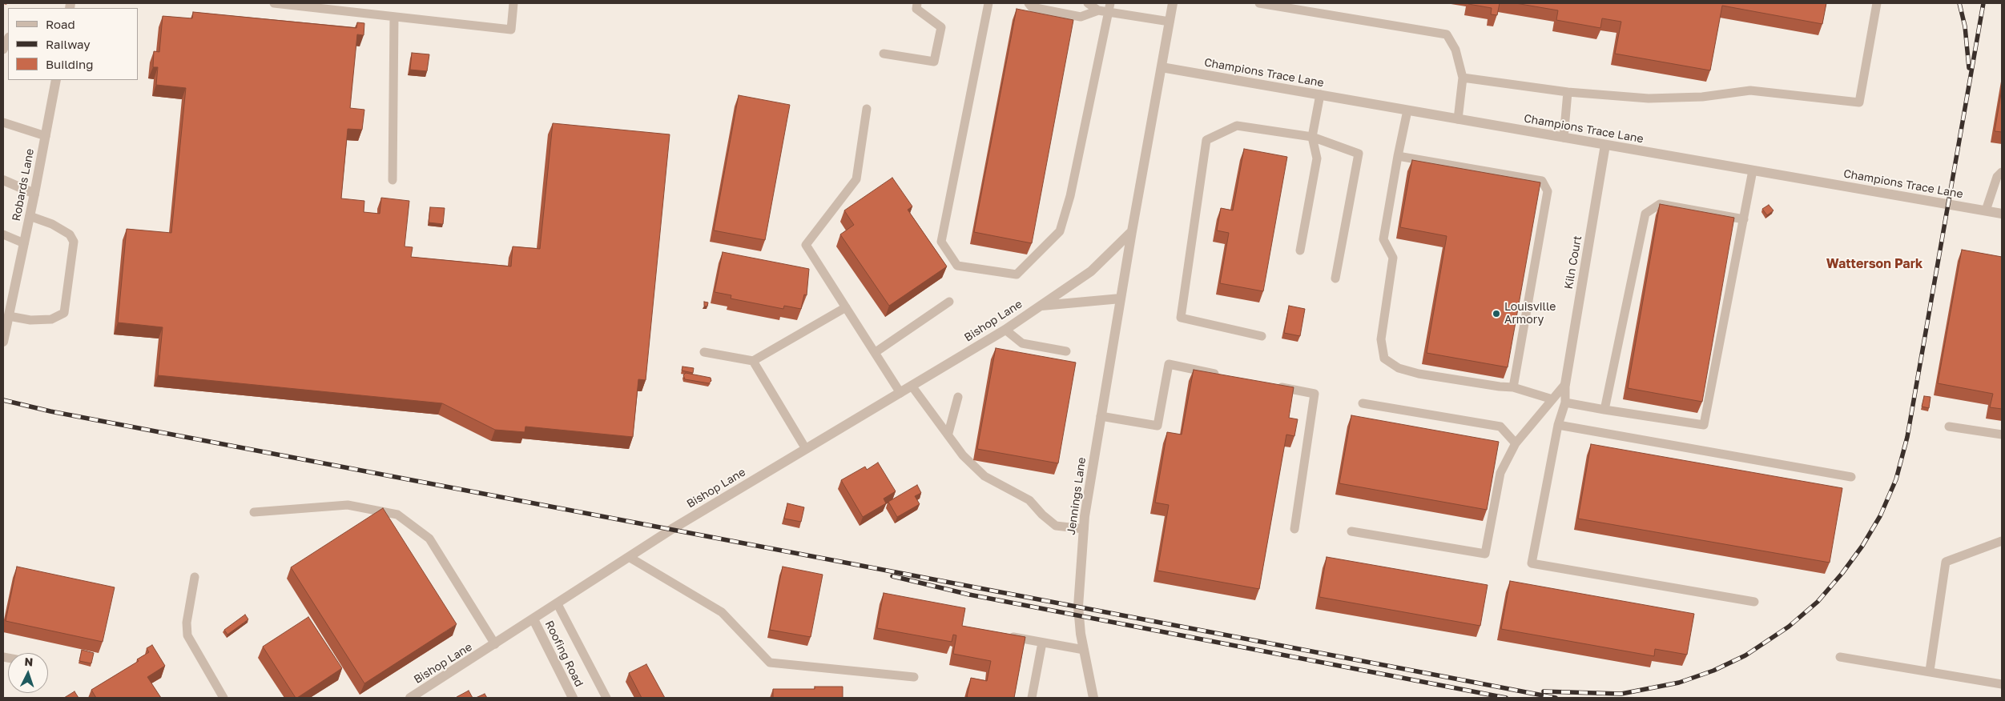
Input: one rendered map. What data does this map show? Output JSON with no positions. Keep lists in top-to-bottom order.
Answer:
{
  "streets": {
    "street": [
      "Champions Trace Lane",
      "Robards Lane",
      "Kiln Court",
      "Bishop Lane",
      "Jennings Lane",
      "Roofing Road"
    ]
  },
  "crossings": [
    ["Champions Trace Lane", "Kiln Court"],
    ["Bishop Lane", "Jennings Lane"],
    ["Bishop Lane", "Roofing Road"]
  ],
  "districts": ["Watterson Park"],
  "places": ["Louisville Armory"],
  "legend": ["Road", "Railway", "Building"],
  "north": "top"
}
